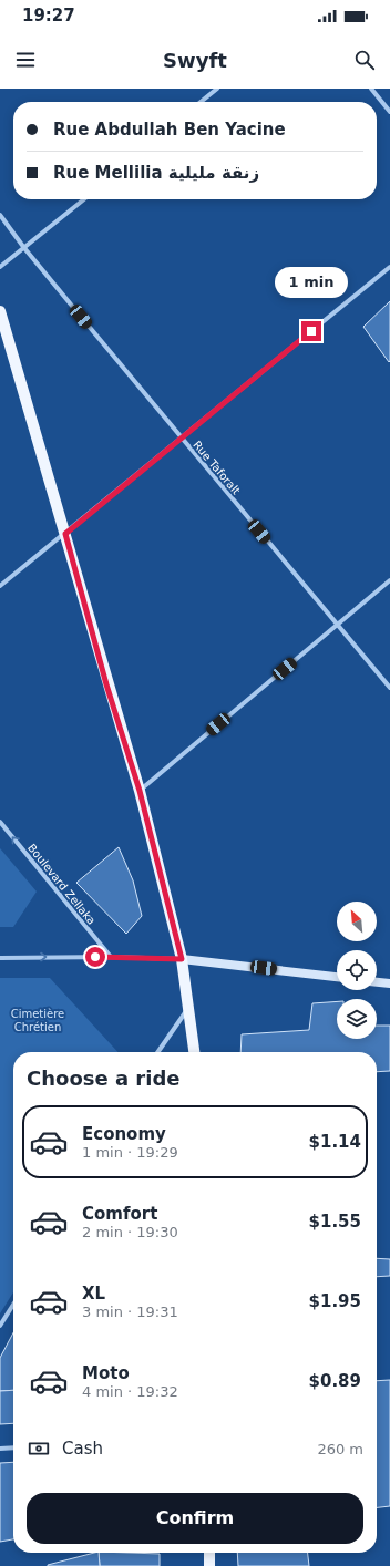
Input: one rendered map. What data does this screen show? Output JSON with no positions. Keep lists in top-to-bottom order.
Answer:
{
  "streets": {
    "street": ["Rue Taforalt", "Boulevard Zellaka"]
  },
  "one_way": ["Boulevard Zellaka"],
  "parks": ["Cimetière Chrétien"],
  "north": "top left",
  "page": {
    "status": "19:27",
    "header": "Swyft",
    "banner": ["Rue Abdullah Ben Yacine", "Rue Mellilia زنقة مليلية"],
    "bubble": "1 min",
    "heading": "Choose a ride",
    "list": [
      {
        "name": "Economy",
        "note": "1 min · 19:29",
        "value": "$1.14"
      },
      {
        "name": "Comfort",
        "note": "2 min · 19:30",
        "value": "$1.55"
      },
      {
        "name": "XL",
        "note": "3 min · 19:31",
        "value": "$1.95"
      },
      {
        "name": "Moto",
        "note": "4 min · 19:32",
        "value": "$0.89"
      }
    ],
    "pay": ["Cash", "260 m"],
    "buttons": "Confirm"
  }
}
